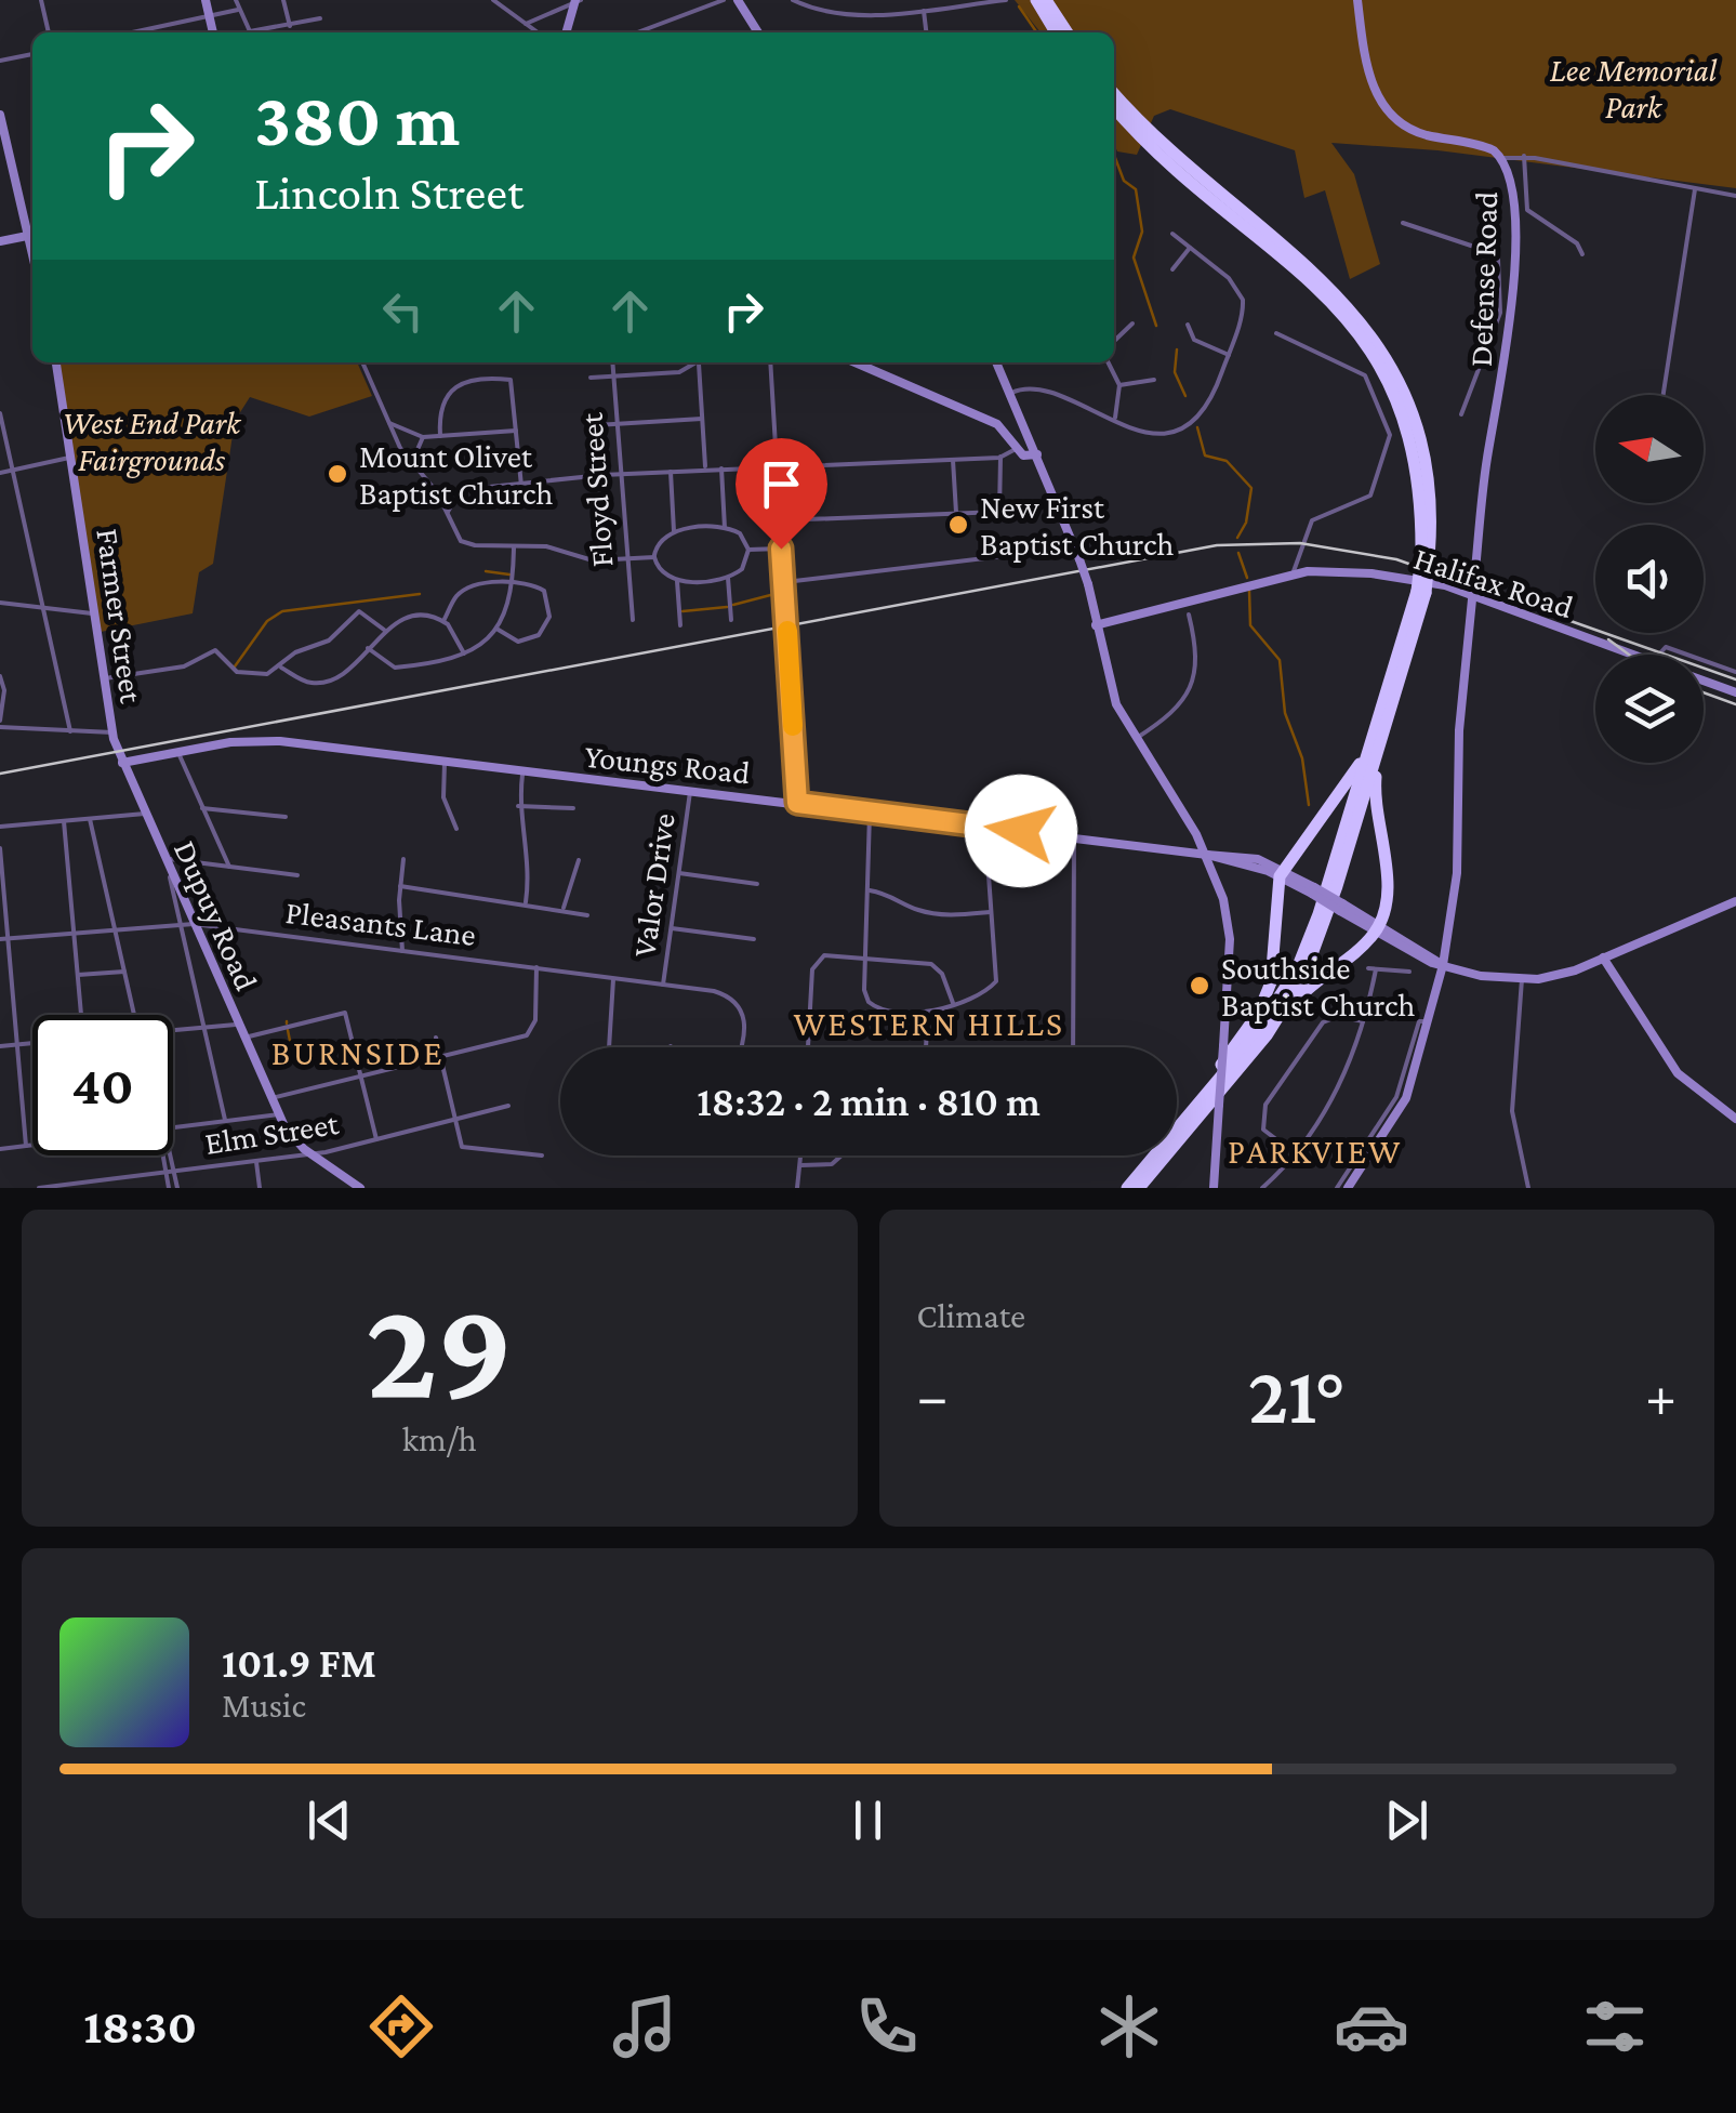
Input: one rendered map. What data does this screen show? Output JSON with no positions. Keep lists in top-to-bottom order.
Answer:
{
  "streets": {
    "street": [
      "Defense Road",
      "Floyd Street",
      "Halifax Road",
      "Farmer Street",
      "Youngs Road",
      "Valor Drive",
      "Dupuy Road",
      "Pleasants Lane",
      "Elm Street"
    ]
  },
  "crossings": [
    ["Farmer Street", "Youngs Road"],
    ["Farmer Street", "Dupuy Road"],
    ["Youngs Road", "Valor Drive"],
    ["Youngs Road", "Dupuy Road"],
    ["Valor Drive", "Pleasants Lane"],
    ["Dupuy Road", "Pleasants Lane"],
    ["Dupuy Road", "Elm Street"]
  ],
  "districts": ["WESTERN HILLS", "BURNSIDE", "PARKVIEW"],
  "parks": ["Lee Memorial Park", "West End Park Fairgrounds"],
  "places": ["Mount Olivet Baptist Church", "New First Baptist Church", "Southside Baptist Church"],
  "north": "left",
  "page": {
    "turn": ["380 m", "Lincoln Street"],
    "limit": "40",
    "trip": "18:32 · 2 min · 810 m",
    "tile": [
      ["29", "km/h"],
      "Climate"
    ],
    "heat": ["−", "21°", "+"],
    "song": ["101.9 FM", "Music"],
    "tabs": "18:30"
  }
}
